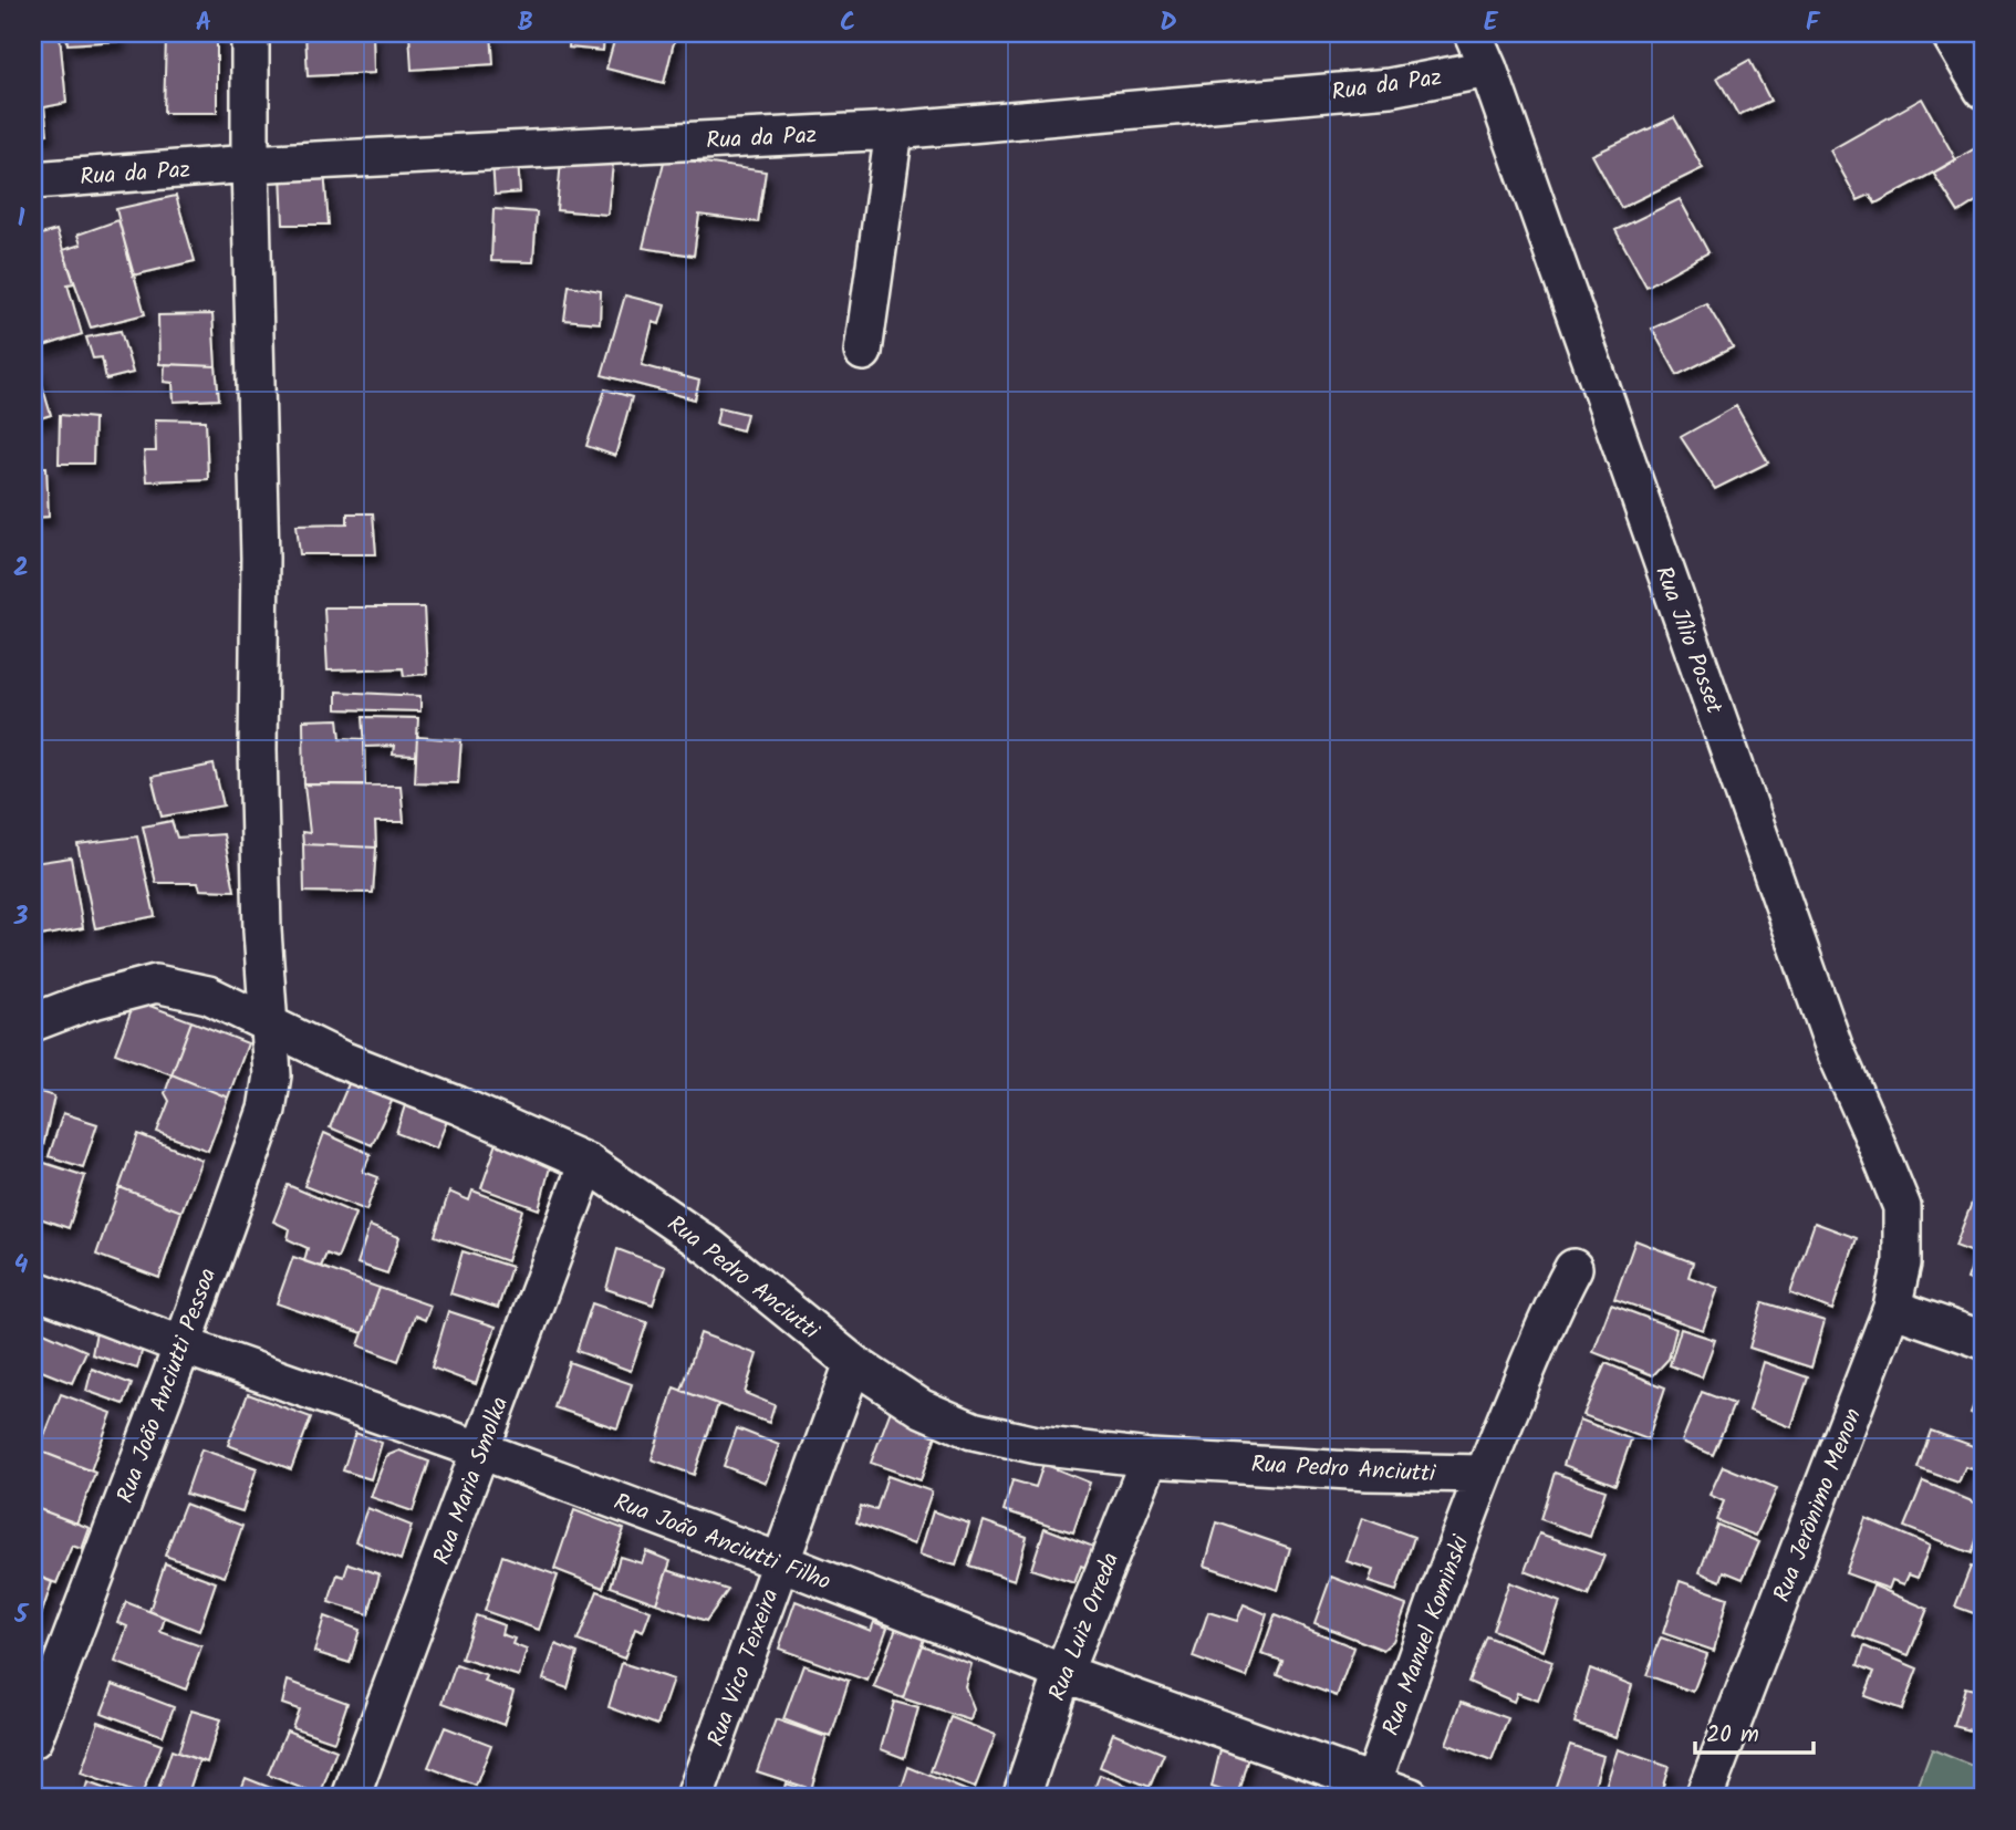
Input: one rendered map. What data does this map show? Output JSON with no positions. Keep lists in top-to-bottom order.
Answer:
{
  "streets": {
    "street": [
      "Rua da Paz",
      "Rua Jílio Posset",
      "Rua Pedro Anciutti",
      "Rua João Anciutti Pessoa",
      "Rua Maria Smolka",
      "Rua Jerônimo Menon",
      "Rua João Anciutti Filho",
      "Rua Luiz Orreda",
      "Rua Manuel Kominski",
      "Rua Vico Teixeira"
    ]
  },
  "crossings": [
    ["Rua da Paz", "Rua Jílio Posset"],
    ["Rua da Paz", "Rua João Anciutti Pessoa"],
    ["Rua Jílio Posset", "Rua Jerônimo Menon"],
    ["Rua Pedro Anciutti", "Rua João Anciutti Pessoa"],
    ["Rua Pedro Anciutti", "Rua Maria Smolka"],
    ["Rua Pedro Anciutti", "Rua Luiz Orreda"],
    ["Rua Pedro Anciutti", "Rua Manuel Kominski"],
    ["Rua Pedro Anciutti", "Rua Vico Teixeira"],
    ["Rua João Anciutti Pessoa", "Rua João Anciutti Filho"],
    ["Rua Maria Smolka", "Rua João Anciutti Filho"],
    ["Rua João Anciutti Filho", "Rua Luiz Orreda"],
    ["Rua João Anciutti Filho", "Rua Manuel Kominski"],
    ["Rua João Anciutti Filho", "Rua Vico Teixeira"]
  ],
  "scale_bar": "20 m",
  "grid": {
    "columns": [
      "A",
      "B",
      "C",
      "D",
      "E",
      "F"
    ],
    "rows": [
      "1",
      "2",
      "3",
      "4",
      "5"
    ]
  }
}
